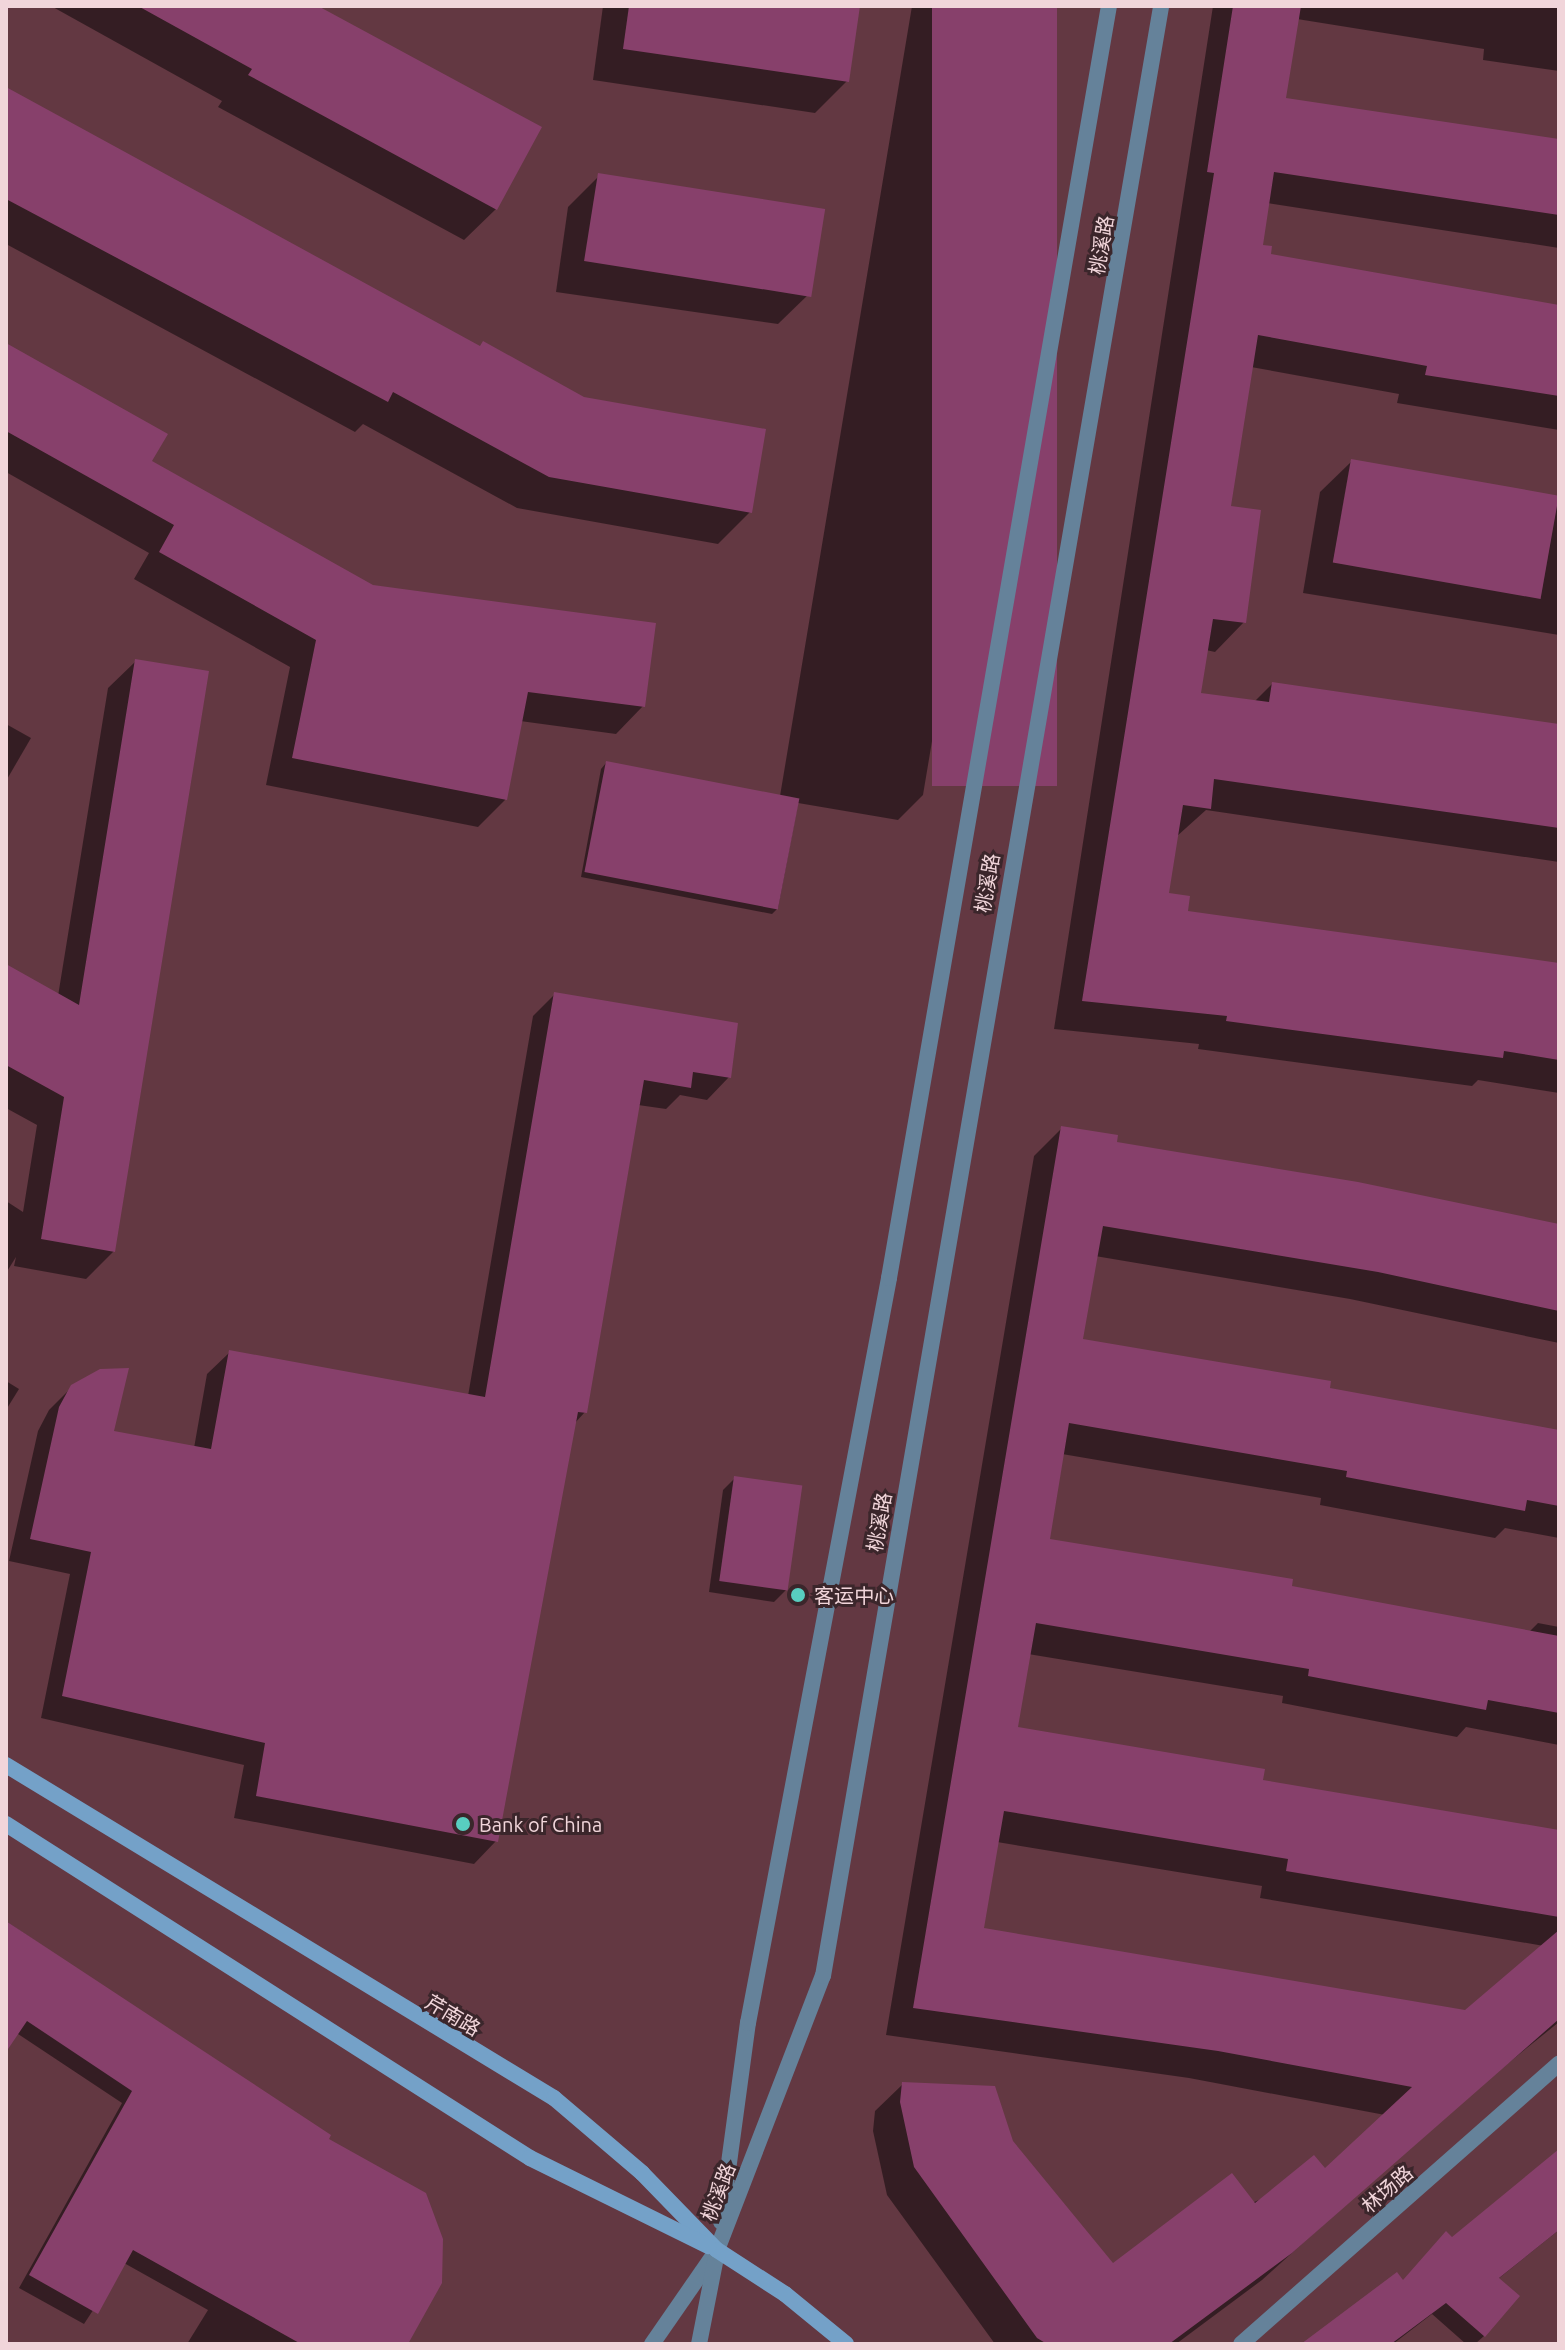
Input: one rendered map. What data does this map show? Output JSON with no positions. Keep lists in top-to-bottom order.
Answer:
{
  "streets": {
    "main road": ["芹南路"],
    "street": ["桃溪路", "林场路"]
  },
  "crossings": [
    ["桃溪路", "芹南路"]
  ],
  "places": ["客运中心", "Bank of China"]
}
